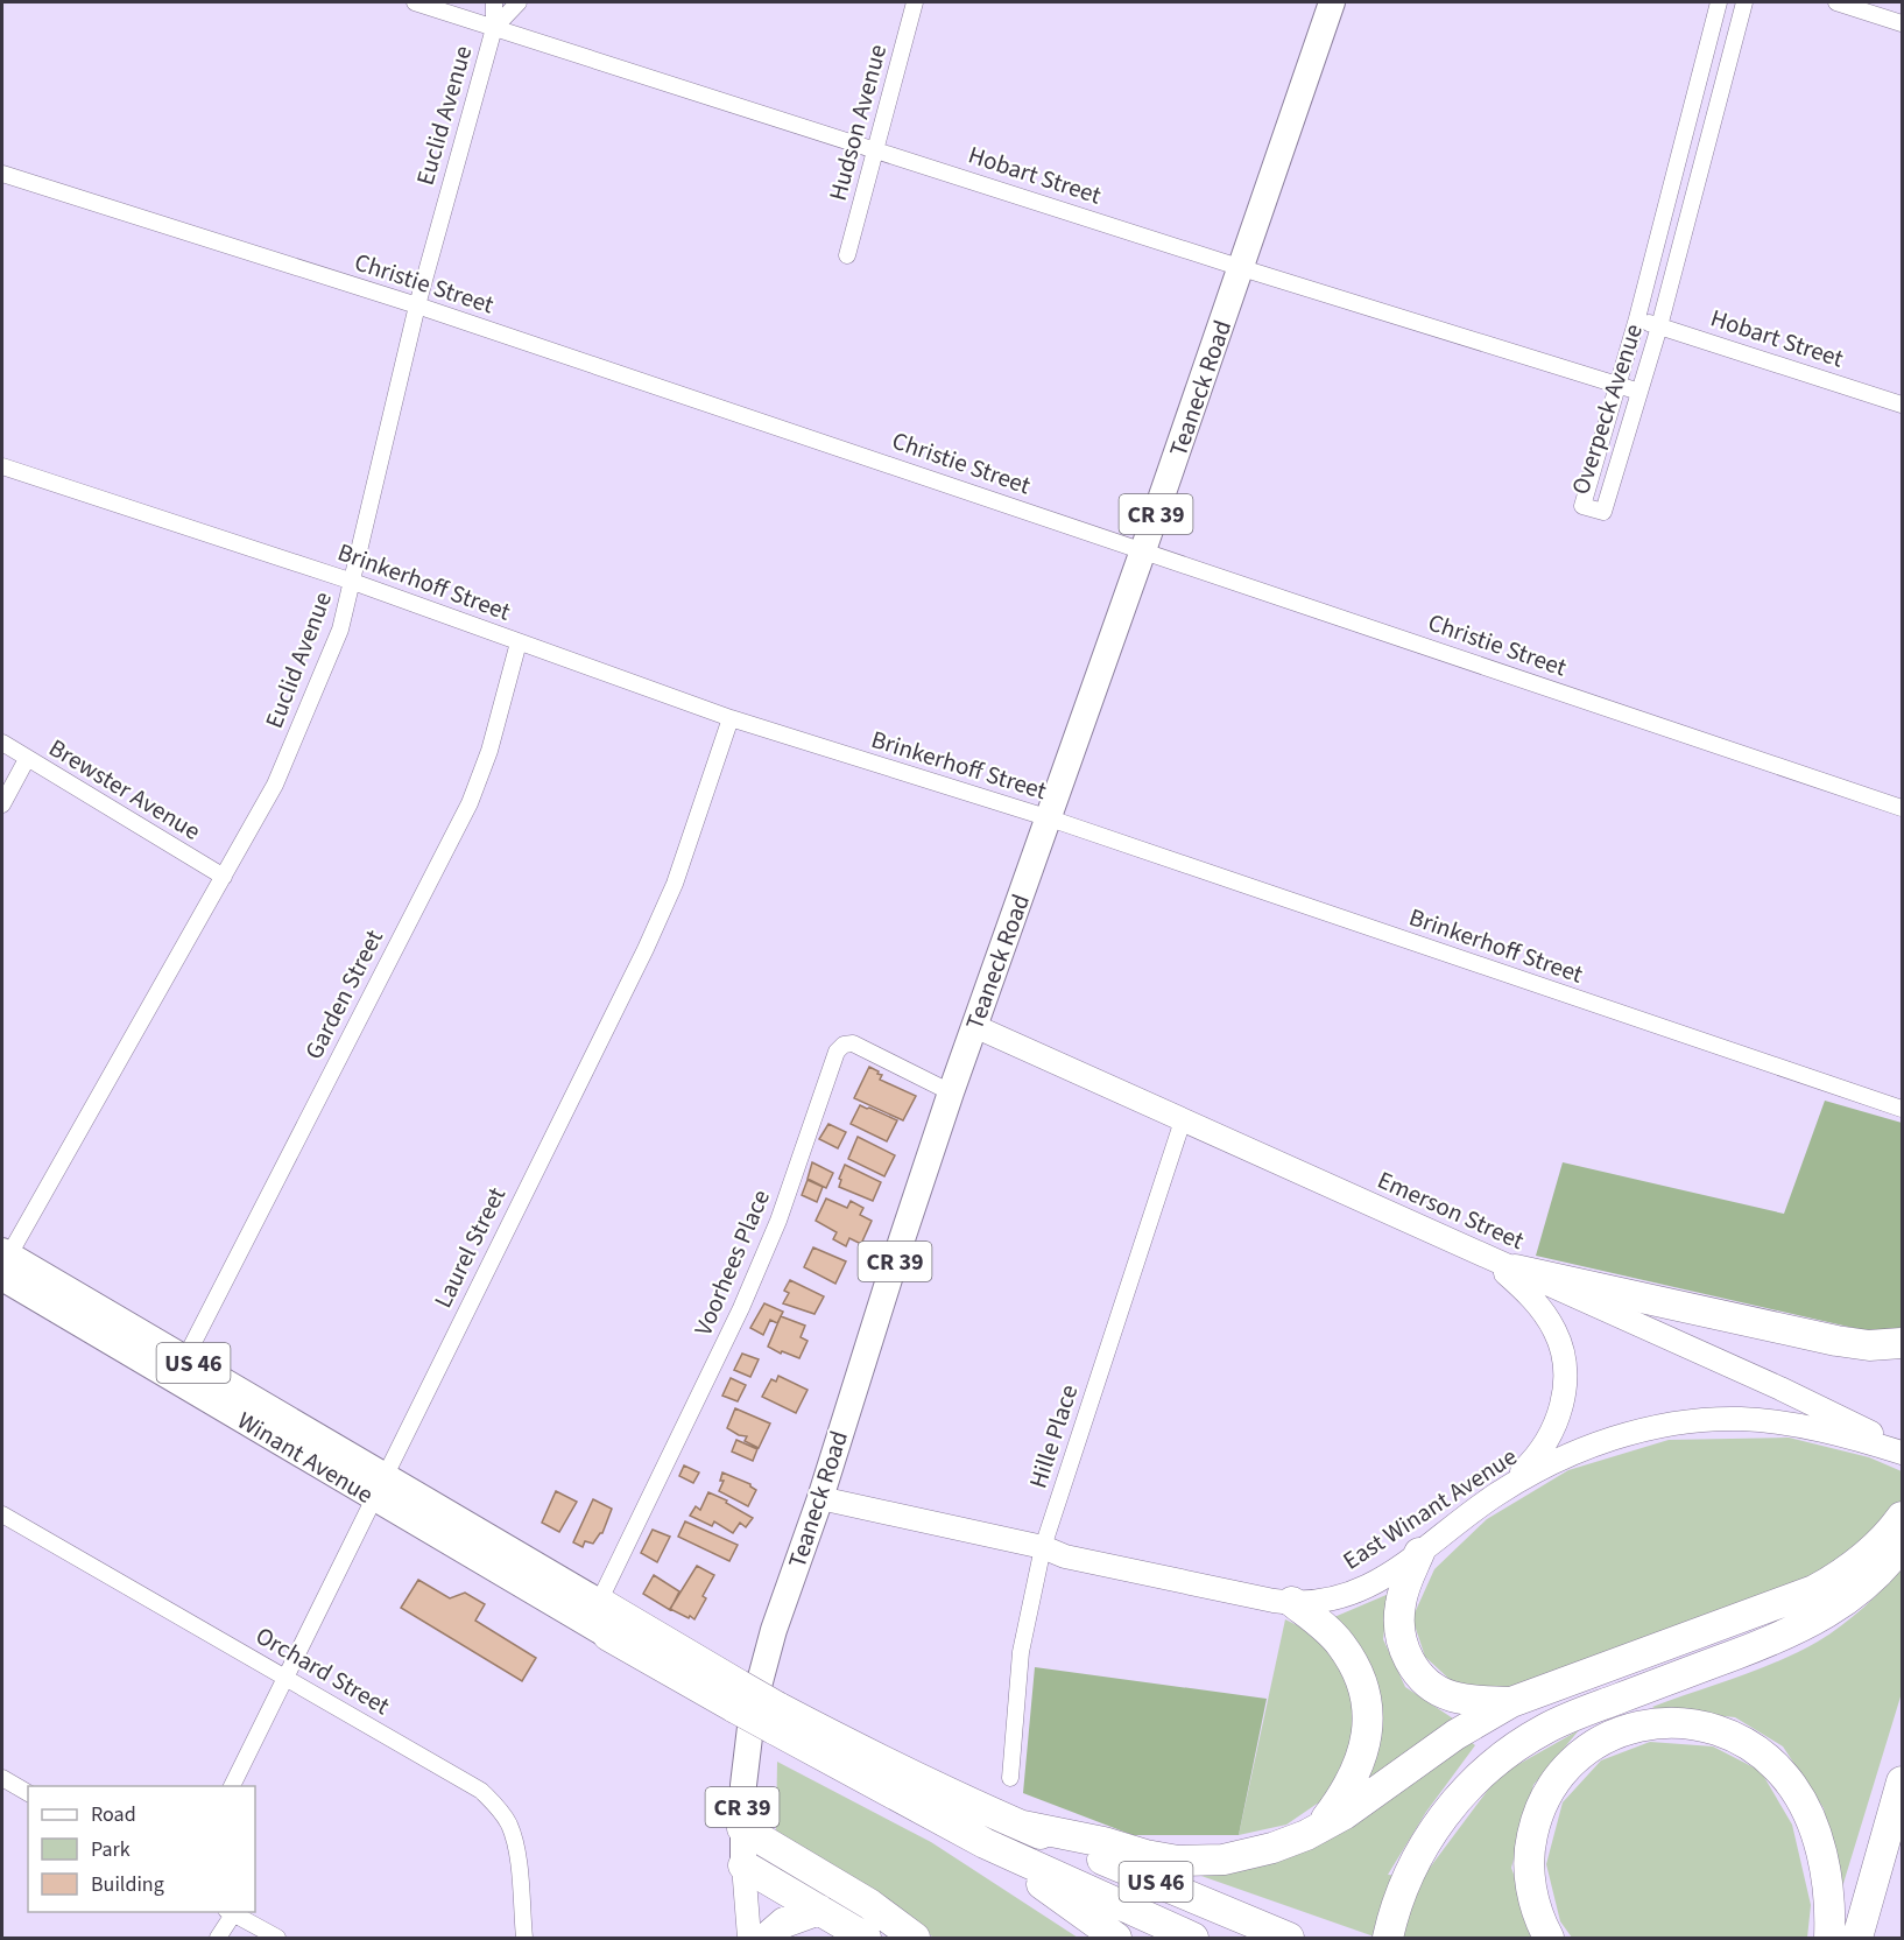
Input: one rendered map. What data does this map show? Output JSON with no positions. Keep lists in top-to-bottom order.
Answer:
{
  "streets": {
    "highway": ["US 46"],
    "main road": [
      "Teaneck Road",
      "CR 39",
      "Emerson Street",
      "Winant Avenue",
      "East Winant Avenue"
    ],
    "street": [
      "Euclid Avenue",
      "Hudson Avenue",
      "Hobart Street",
      "Christie Street",
      "Overpeck Avenue",
      "Brinkerhoff Street",
      "Brewster Avenue",
      "Garden Street",
      "Laurel Street",
      "Voorhees Place",
      "Hille Place",
      "Orchard Street"
    ]
  },
  "crossings": [
    ["Euclid Avenue", "Hobart Street"],
    ["Euclid Avenue", "Christie Street"],
    ["Euclid Avenue", "Brinkerhoff Street"],
    ["Euclid Avenue", "Brewster Avenue"],
    ["Euclid Avenue", "Winant Avenue"],
    ["Hudson Avenue", "Hobart Street"],
    ["Hobart Street", "Teaneck Road"],
    ["Hobart Street", "Overpeck Avenue"],
    ["Christie Street", "Teaneck Road"],
    ["Teaneck Road", "Brinkerhoff Street"],
    ["Teaneck Road", "Emerson Street"],
    ["Teaneck Road", "Voorhees Place"],
    ["Teaneck Road", "East Winant Avenue"],
    ["Brinkerhoff Street", "Garden Street"],
    ["Brinkerhoff Street", "Laurel Street"],
    ["Garden Street", "Winant Avenue"],
    ["Emerson Street", "Hille Place"],
    ["Emerson Street", "East Winant Avenue"],
    ["Laurel Street", "Winant Avenue"],
    ["Laurel Street", "Orchard Street"],
    ["Voorhees Place", "US 46"],
    ["Voorhees Place", "Winant Avenue"],
    ["US 46", "Winant Avenue"],
    ["Hille Place", "East Winant Avenue"]
  ],
  "legend": ["Road", "Park", "Building"]
}
